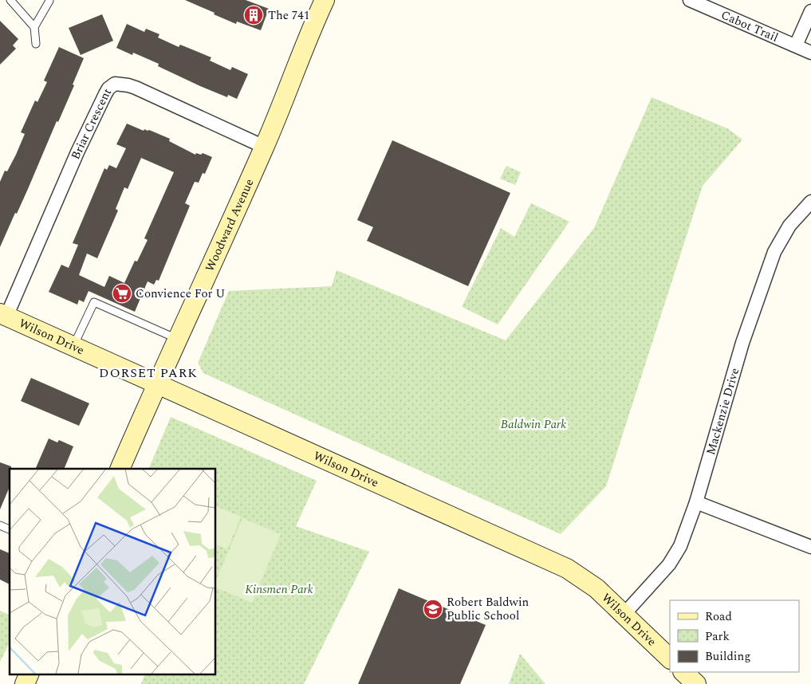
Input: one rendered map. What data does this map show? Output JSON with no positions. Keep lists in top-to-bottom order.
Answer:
{
  "streets": {
    "street": [
      "Cabot Trail",
      "Briar Crescent",
      "Woodward Avenue",
      "Wilson Drive",
      "Mackenzie Drive"
    ]
  },
  "crossings": [
    ["Briar Crescent", "Woodward Avenue"],
    ["Briar Crescent", "Wilson Drive"],
    ["Woodward Avenue", "Wilson Drive"],
    ["Wilson Drive", "Mackenzie Drive"]
  ],
  "districts": ["DORSET PARK"],
  "parks": ["Baldwin Park", "Kinsmen Park"],
  "places": {
    "building": ["The 741"],
    "supermarket": ["Convience For U"],
    "school or university": ["Robert Baldwin Public School"]
  },
  "legend": ["Road", "Park", "Building"]
}
